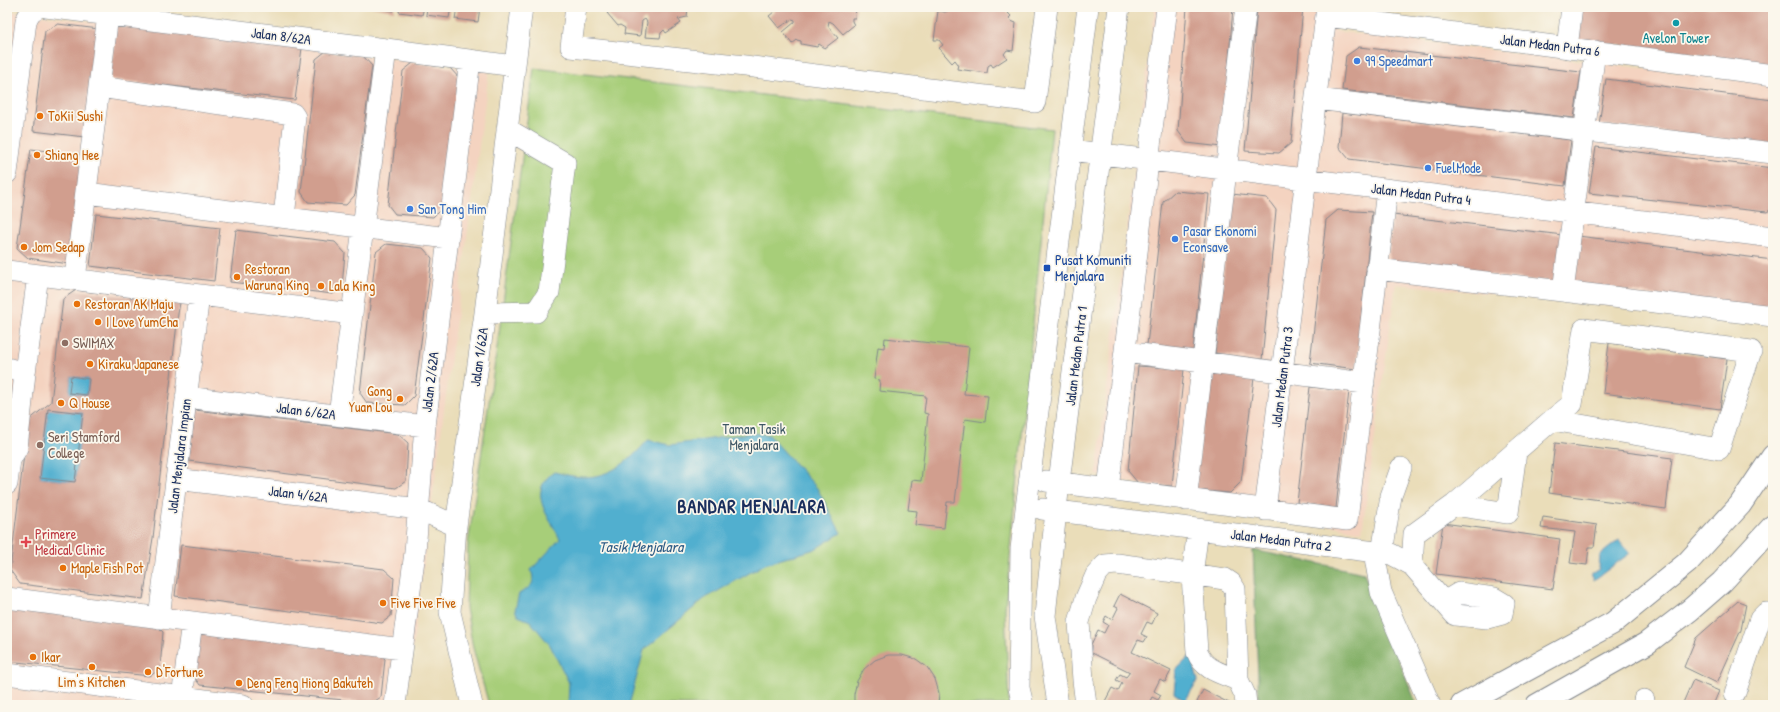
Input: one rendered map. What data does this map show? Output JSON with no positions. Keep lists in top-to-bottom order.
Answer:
{
  "streets": {
    "street": [
      "Jalan 8/62A",
      "Jalan Medan Putra 6",
      "Jalan Medan Putra 4",
      "Jalan Medan Putra 1",
      "Jalan 1/62A",
      "Jalan Medan Putra 3",
      "Jalan 2/62A",
      "Jalan 6/62A",
      "Jalan Menjalara Impian",
      "Jalan 4/62A",
      "Jalan Medan Putra 2"
    ]
  },
  "crossings": [
    ["Jalan 8/62A", "Jalan 1/62A"],
    ["Jalan 8/62A", "Jalan 2/62A"],
    ["Jalan Medan Putra 6", "Jalan Medan Putra 3"],
    ["Jalan Medan Putra 4", "Jalan Medan Putra 1"],
    ["Jalan Medan Putra 4", "Jalan Medan Putra 3"],
    ["Jalan Medan Putra 1", "Jalan Medan Putra 2"],
    ["Jalan 1/62A", "Jalan 4/62A"],
    ["Jalan 2/62A", "Jalan 6/62A"],
    ["Jalan 2/62A", "Jalan 4/62A"],
    ["Jalan 6/62A", "Jalan Menjalara Impian"],
    ["Jalan Menjalara Impian", "Jalan 4/62A"]
  ],
  "districts": ["BANDAR MENJALARA"],
  "water": ["Tasik Menjalara"],
  "parks": ["Taman Tasik Menjalara"],
  "places": {
    "other": [
      "Avelon Tower",
      "99 Speedmart",
      "ToKii Sushi",
      "Shiang Hee",
      "FuelMode",
      "San Tong Him",
      "Pasar Ekonomi Econsave",
      "Jom Sedap",
      "Restoran Warung King",
      "Lala King",
      "Restoran AK Maju",
      "I Love YumCha",
      "SWIMAX",
      "Kiraku Japanese",
      "Gong Yuan Lou",
      "Q House",
      "Seri Stamford College",
      "Maple Fish Pot",
      "Five Five Five",
      "Ikar",
      "Lim's Kitchen",
      "D'Fortune",
      "Deng Feng Hiong Bakuteh"
    ],
    "transit": ["Pusat Komuniti Menjalara"],
    "health": ["Primere Medical Clinic"]
  }
}
